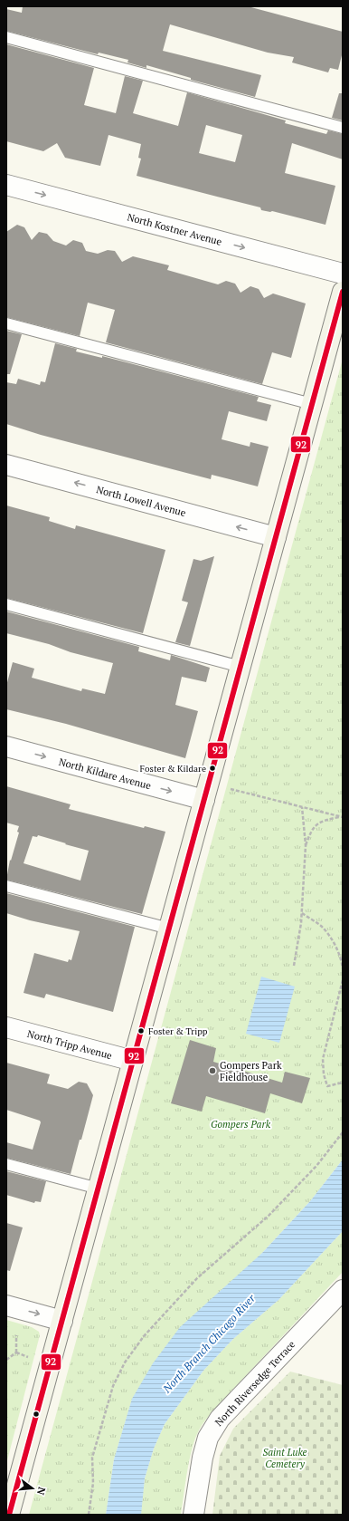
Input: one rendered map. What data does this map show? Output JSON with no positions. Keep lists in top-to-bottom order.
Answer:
{
  "streets": {
    "street": [
      "North Kostner Avenue",
      "North Lowell Avenue",
      "North Kildare Avenue",
      "North Tripp Avenue",
      "North Riversedge Terrace"
    ]
  },
  "one_way": ["North Kostner Avenue", "North Lowell Avenue", "North Kildare Avenue"],
  "water": ["North Branch Chicago River"],
  "parks": ["Gompers Park", "Saint Luke Cemetery"],
  "places": ["Foster & Kildare", "Foster & Tripp", "Gompers Park Fieldhouse"],
  "lines": ["transit line 92"],
  "north": "right"
}
